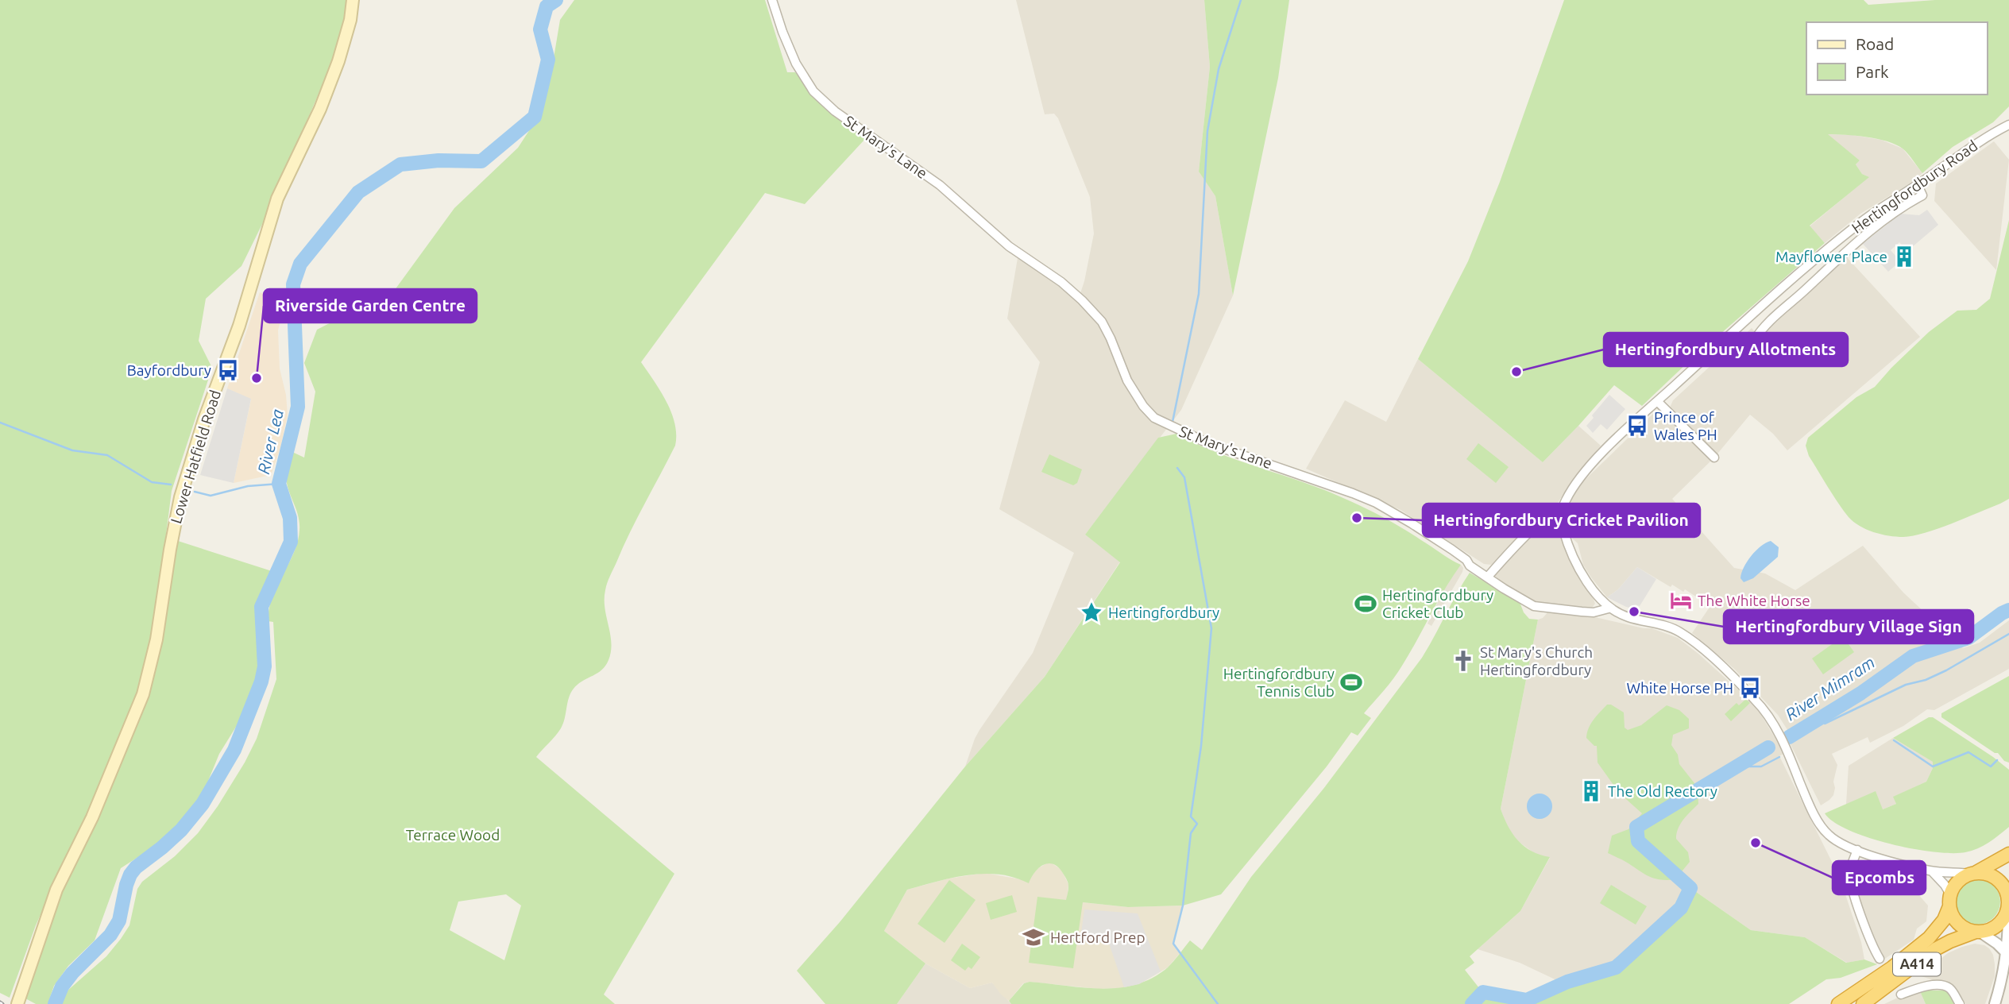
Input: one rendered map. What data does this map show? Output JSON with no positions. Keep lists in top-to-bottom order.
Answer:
{
  "streets": {
    "highway": ["A414"],
    "main road": ["Lower Hatfield Road"],
    "street": ["St Mary's Lane", "Hertingfordbury Road"]
  },
  "crossings": [
    ["St Mary's Lane", "Hertingfordbury Road"]
  ],
  "water": ["River Lea", "River Mimram"],
  "parks": ["Terrace Wood"],
  "places": {
    "building": ["Mayflower Place", "The Old Rectory"],
    "bus stop": ["Bayfordbury", "Prince of Wales PH", "White Horse PH"],
    "other": [
      "Hertingfordbury Allotments",
      "Riverside Garden Centre",
      "Hertingfordbury Cricket Pavilion",
      "Hertingfordbury Village Sign",
      "Epcombs"
    ],
    "hotel": ["The White Horse"],
    "sports": ["Hertingfordbury Cricket Club", "Hertingfordbury Tennis Club"],
    "place": ["Hertingfordbury"],
    "church": ["St Mary's Church Hertingfordbury"],
    "school or university": ["Hertford Prep"]
  },
  "legend": ["Road", "Park"]
}
